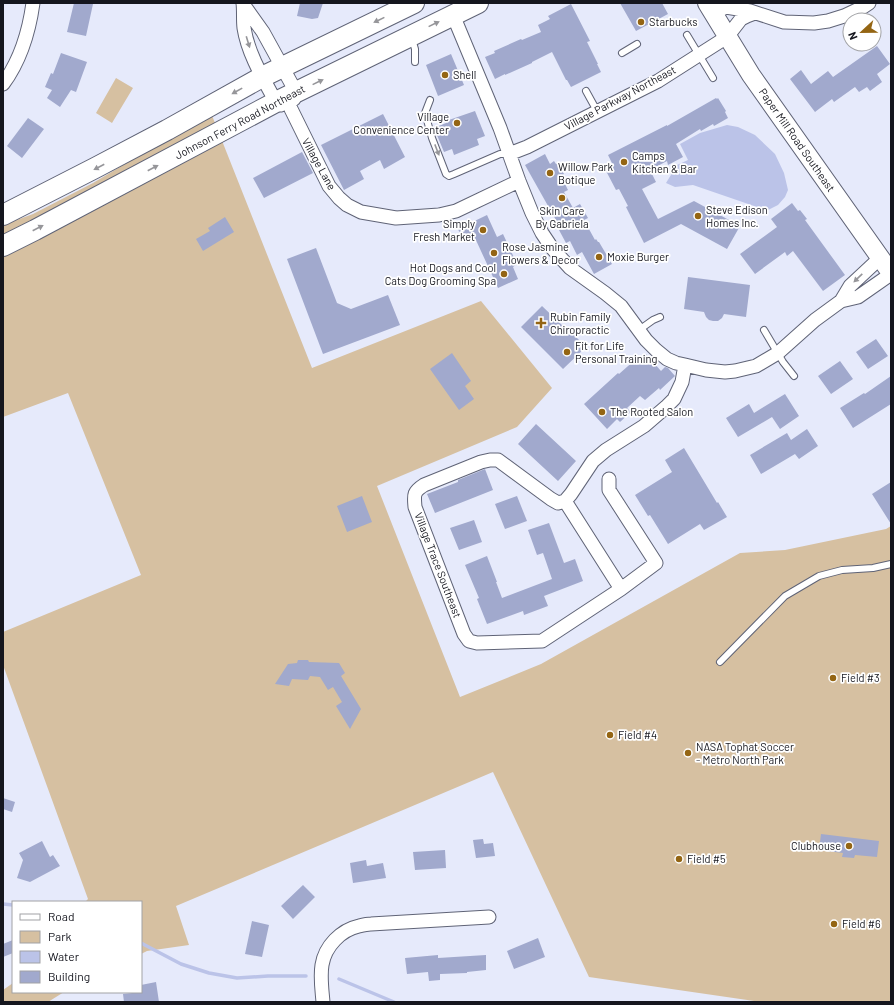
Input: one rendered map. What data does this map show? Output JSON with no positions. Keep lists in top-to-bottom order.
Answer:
{
  "streets": {
    "main road": ["Johnson Ferry Road Northeast"],
    "street": [
      "Village Parkway Northeast",
      "Paper Mill Road Southeast",
      "Village Lane",
      "Village Trace Southeast"
    ]
  },
  "crossings": [
    ["Village Parkway Northeast", "Paper Mill Road Southeast"],
    ["Johnson Ferry Road Northeast", "Village Lane"]
  ],
  "places": {
    "other": [
      "Starbucks",
      "Shell",
      "Village Convenience Center",
      "Camps Kitchen & Bar",
      "Willow Park Botique",
      "Skin Care By Gabriela",
      "Steve Edison Homes Inc.",
      "Simply Fresh Market",
      "Rose Jasmine Flowers & Decor",
      "Moxie Burger",
      "Hot Dogs and Cool Cats Dog Grooming Spa",
      "Fit for Life Personal Training",
      "The Rooted Salon",
      "Field #3",
      "Field #4",
      "NASA Tophat Soccer - Metro North Park",
      "Clubhouse",
      "Field #5",
      "Field #6"
    ],
    "health": ["Rubin Family Chiropractic"]
  },
  "legend": [
    "Road",
    "Park",
    "Water",
    "Building"
  ],
  "north": "left"
}
